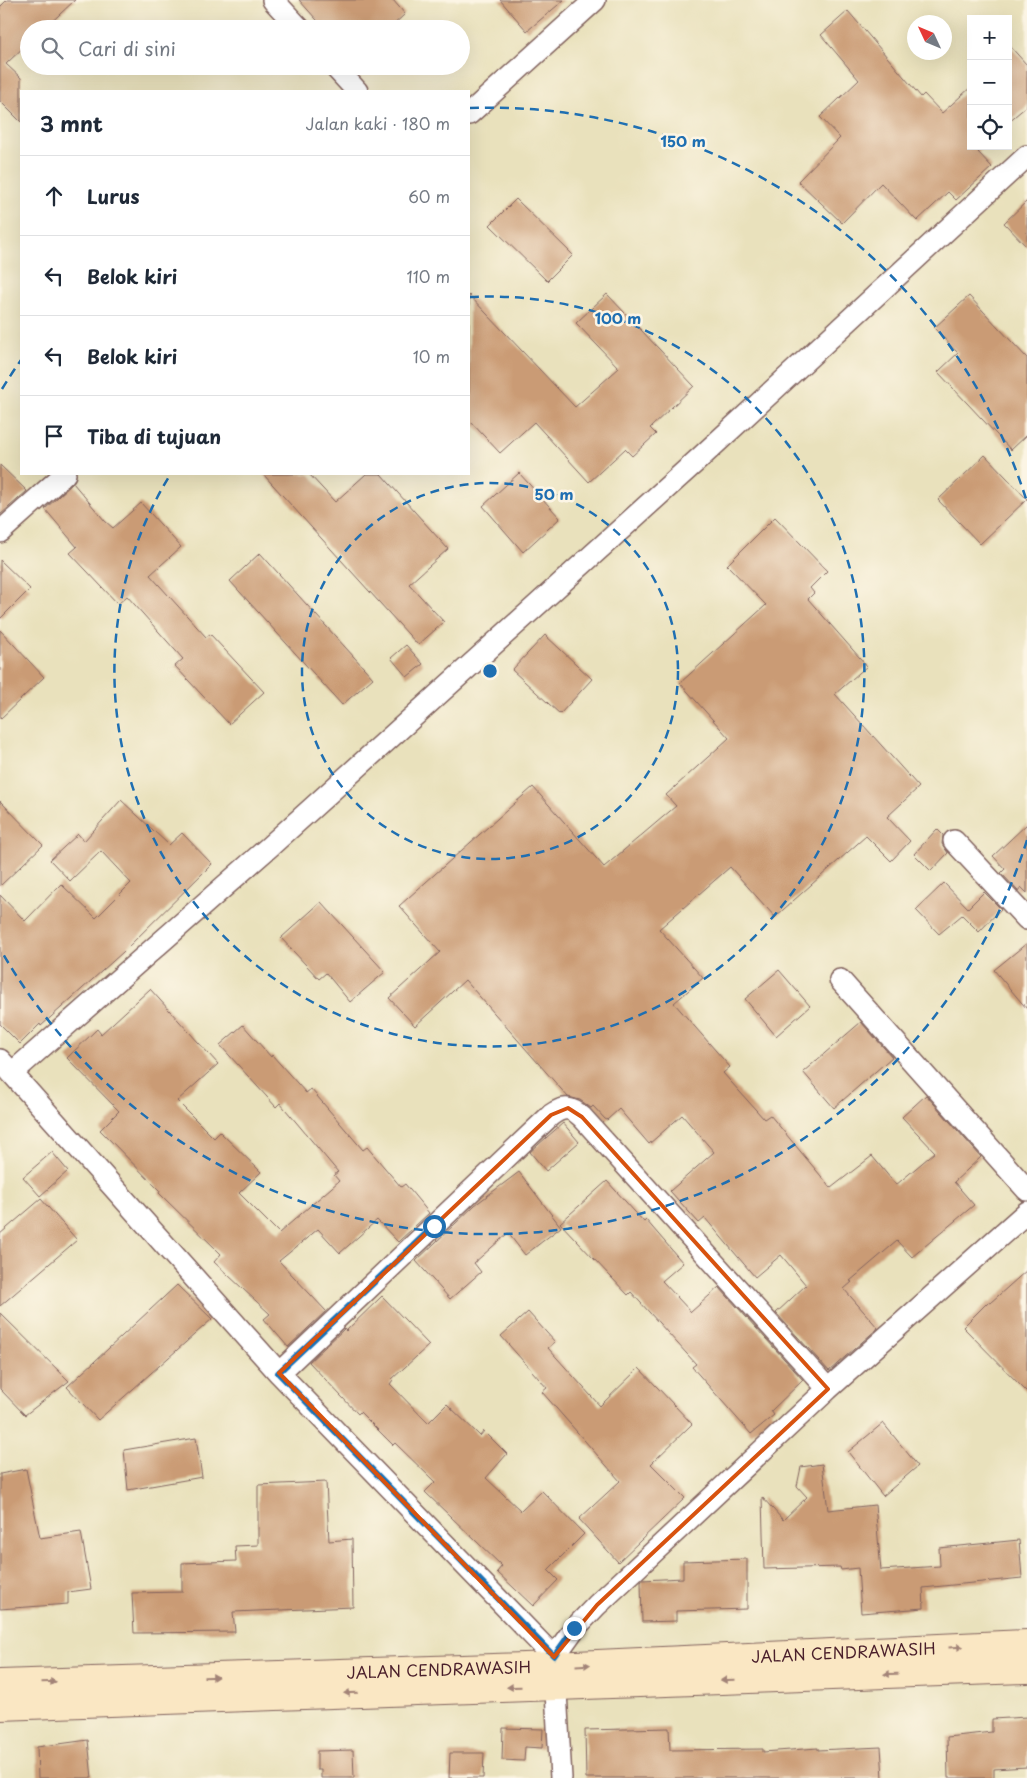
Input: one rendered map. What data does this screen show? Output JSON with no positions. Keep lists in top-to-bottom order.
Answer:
{
  "streets": {
    "main road": ["JALAN CENDRAWASIH"]
  },
  "north": "top left",
  "page": {
    "map_buttons": ["+", "−"],
    "search": "Cari di sini",
    "heading": ["3 mnt", "Jalan kaki · 180 m"],
    "list": [
      ["Lurus", "60 m"],
      ["Belok kiri", "110 m"],
      ["Belok kiri", "10 m"],
      "Tiba di tujuan"
    ]
  },
  "rings": ["150 m", "100 m", "50 m"]
}
